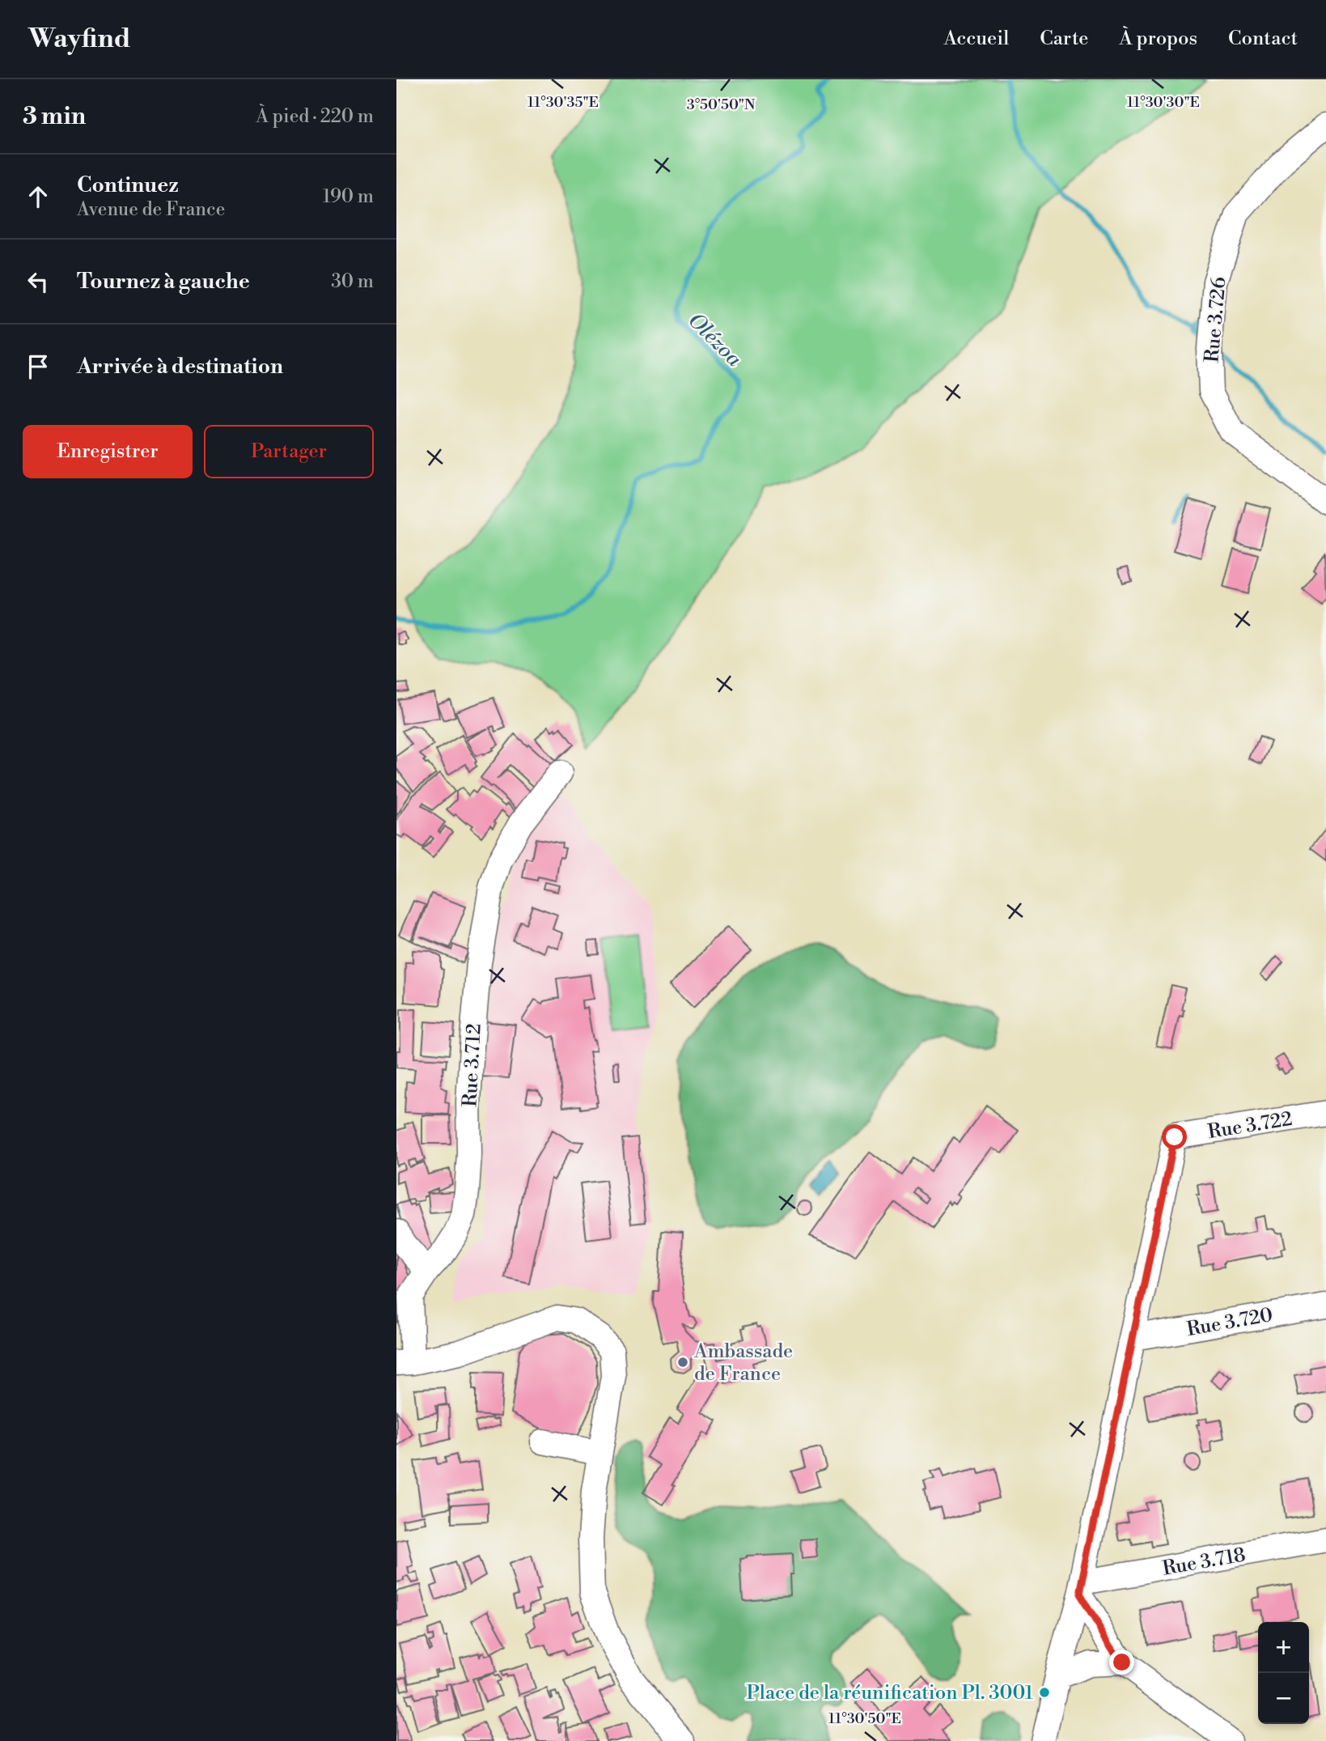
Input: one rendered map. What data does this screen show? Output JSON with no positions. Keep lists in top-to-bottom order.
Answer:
{
  "streets": {
    "street": [
      "Rue 3.726",
      "Rue 3.712",
      "Rue 3.722",
      "Rue 3.720",
      "Rue 3.718"
    ]
  },
  "crossings": [
    ["Rue 3.722", "Rue 3.720"]
  ],
  "water": ["Olézoa"],
  "places": ["Ambassade de France", "Place de la réunification Pl. 3001"],
  "page": {
    "header": "Wayfind",
    "nav": [
      "Accueil",
      "Carte",
      "À propos",
      "Contact"
    ],
    "heading": ["3 min", "À pied · 220 m"],
    "list": [
      ["Continuez", "Avenue de France", "190 m"],
      ["Tournez à gauche", "30 m"],
      "Arrivée à destination"
    ],
    "buttons": ["Enregistrer", "Partager"],
    "map_buttons": ["+", "−"]
  },
  "coordinates": [
    "11°30'35\"E",
    "11°30'30\"E",
    "3°50'50\"N",
    "11°30'50\"E"
  ]
}
